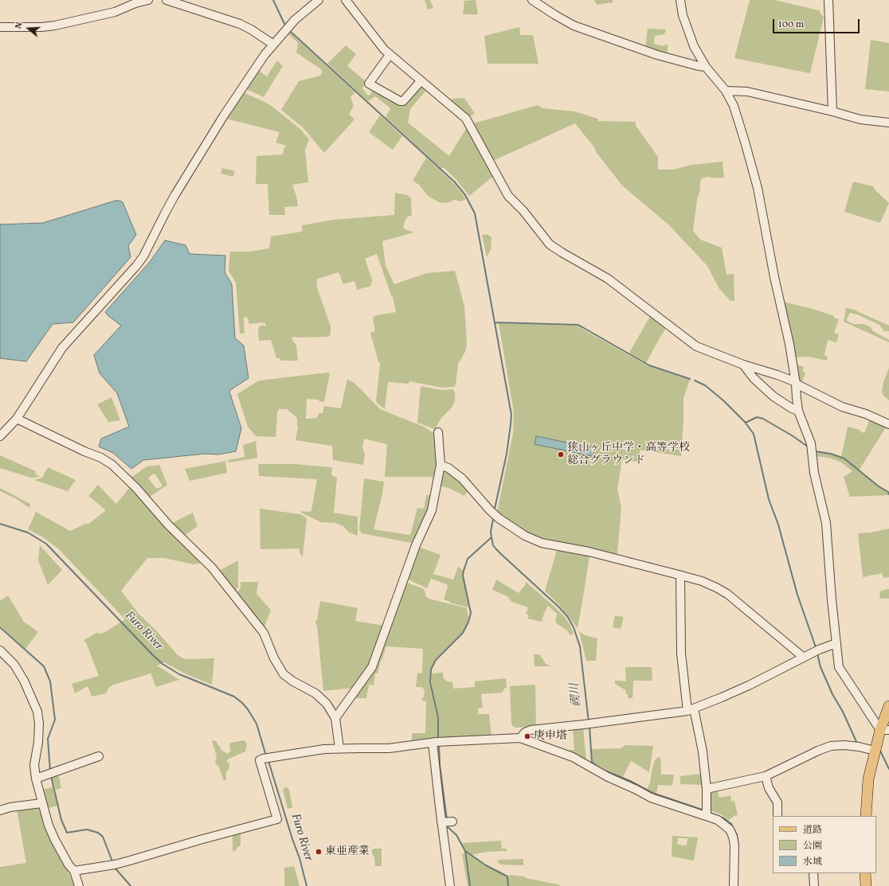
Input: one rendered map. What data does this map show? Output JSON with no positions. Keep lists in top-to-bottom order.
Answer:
{
  "water": ["Furo River", "禊川"],
  "places": ["狭山ヶ丘中学・高等学校 総合グラウンド", "庚申塔", "東亜産業"],
  "legend": ["道路", "公園", "水域"],
  "scale_bar": "100 m",
  "north": "left"
}
